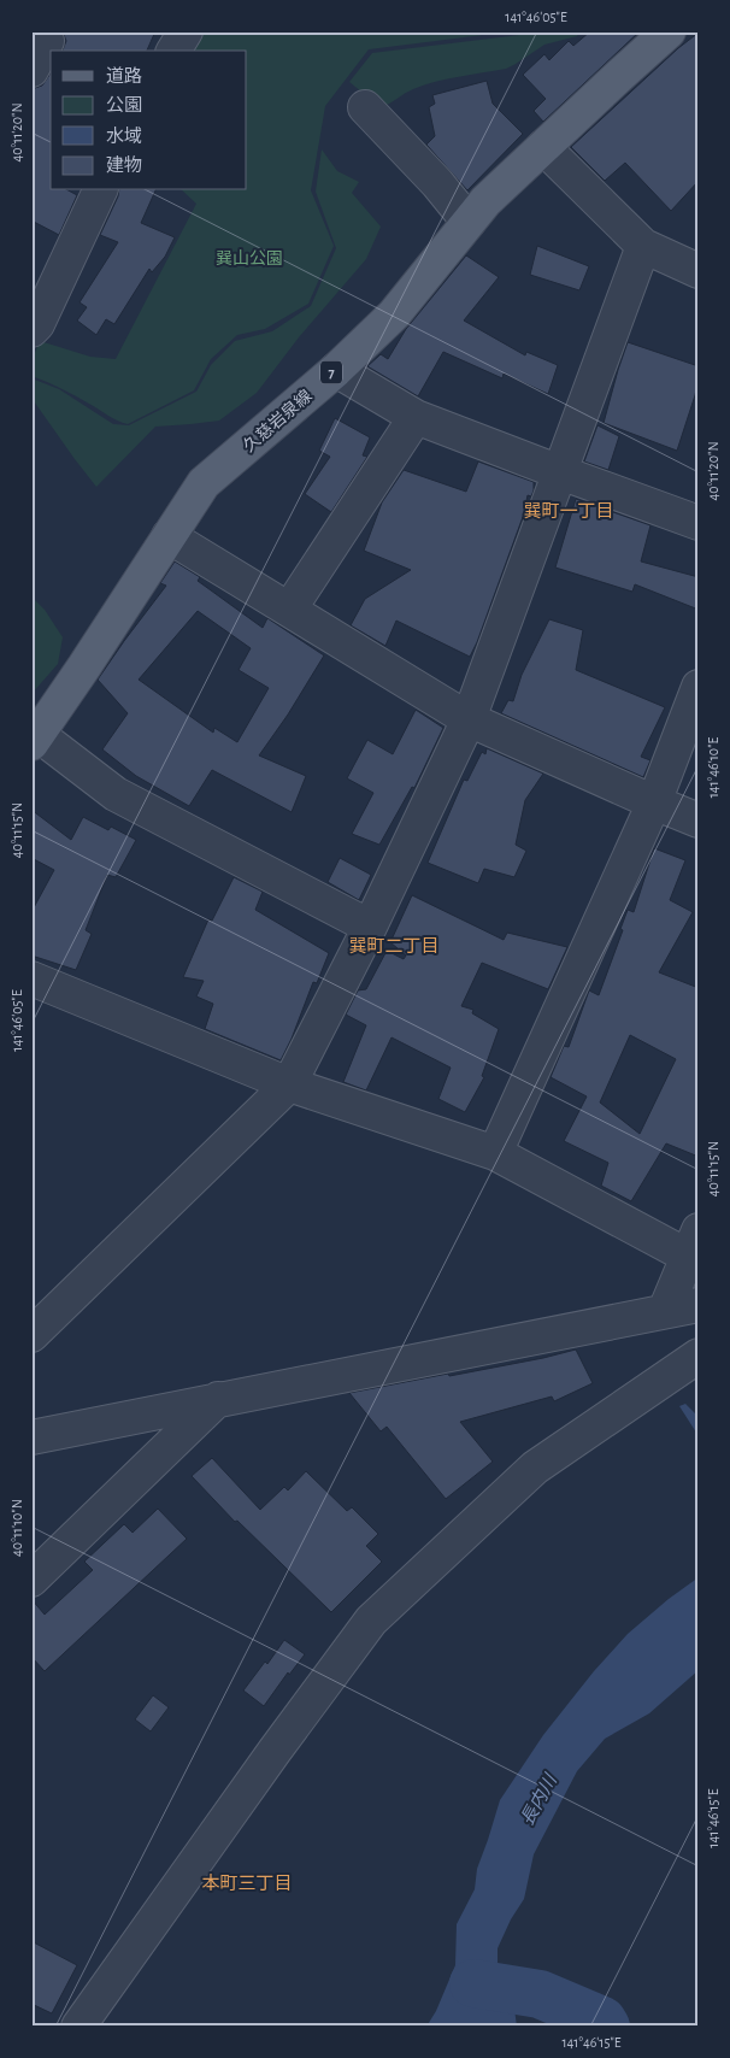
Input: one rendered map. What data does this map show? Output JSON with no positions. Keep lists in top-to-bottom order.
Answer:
{
  "streets": {
    "main road": ["7", "久慈岩泉線"]
  },
  "districts": ["巽町一丁目", "巽町二丁目", "本町三丁目"],
  "water": ["長内川"],
  "parks": ["巽山公園"],
  "legend": [
    "道路",
    "公園",
    "水域",
    "建物"
  ],
  "coordinates": [
    "141°46'05\"E",
    "40°11'20\"N",
    "141°46'10\"E",
    "40°11'15\"N",
    "40°11'10\"N",
    "141°46'15\"E"
  ]
}
